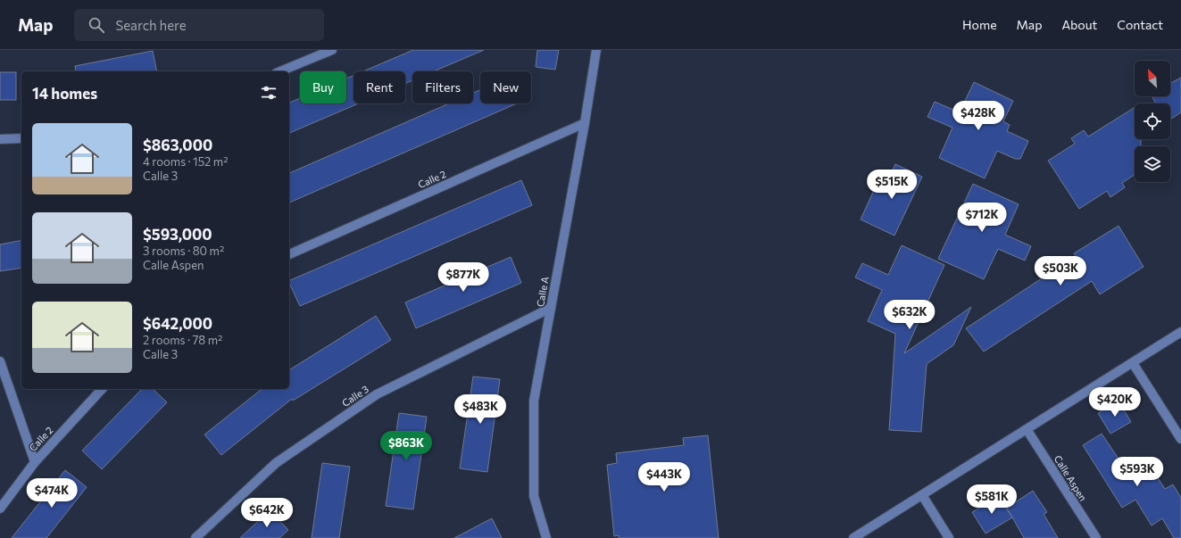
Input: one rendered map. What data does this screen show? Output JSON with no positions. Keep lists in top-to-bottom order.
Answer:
{
  "streets": {
    "street": [
      "Calle 2",
      "Calle A",
      "Calle 3",
      "Calle Aspen"
    ]
  },
  "crossings": [
    ["Calle 2", "Calle A"],
    ["Calle A", "Calle 3"]
  ],
  "north": "top left",
  "page": {
    "header": "Map",
    "search": "Search here",
    "nav": [
      "Home",
      "Map",
      "About",
      "Contact"
    ],
    "chip": [
      "Buy",
      "Rent",
      "Filters",
      "New"
    ],
    "heading": "14 homes",
    "price": [
      "$428K",
      "$515K",
      "$712K",
      "$503K",
      "$877K",
      "$632K",
      "$420K",
      "$483K",
      "$863K",
      "$593K",
      "$443K",
      "$474K",
      "$581K",
      "$642K"
    ],
    "list": [
      {
        "name": "$863,000",
        "note": "4 rooms · 152 m² · Calle 3"
      },
      {
        "name": "$593,000",
        "note": "3 rooms · 80 m² · Calle Aspen"
      },
      {
        "name": "$642,000",
        "note": "2 rooms · 78 m² · Calle 3"
      }
    ]
  }
}
